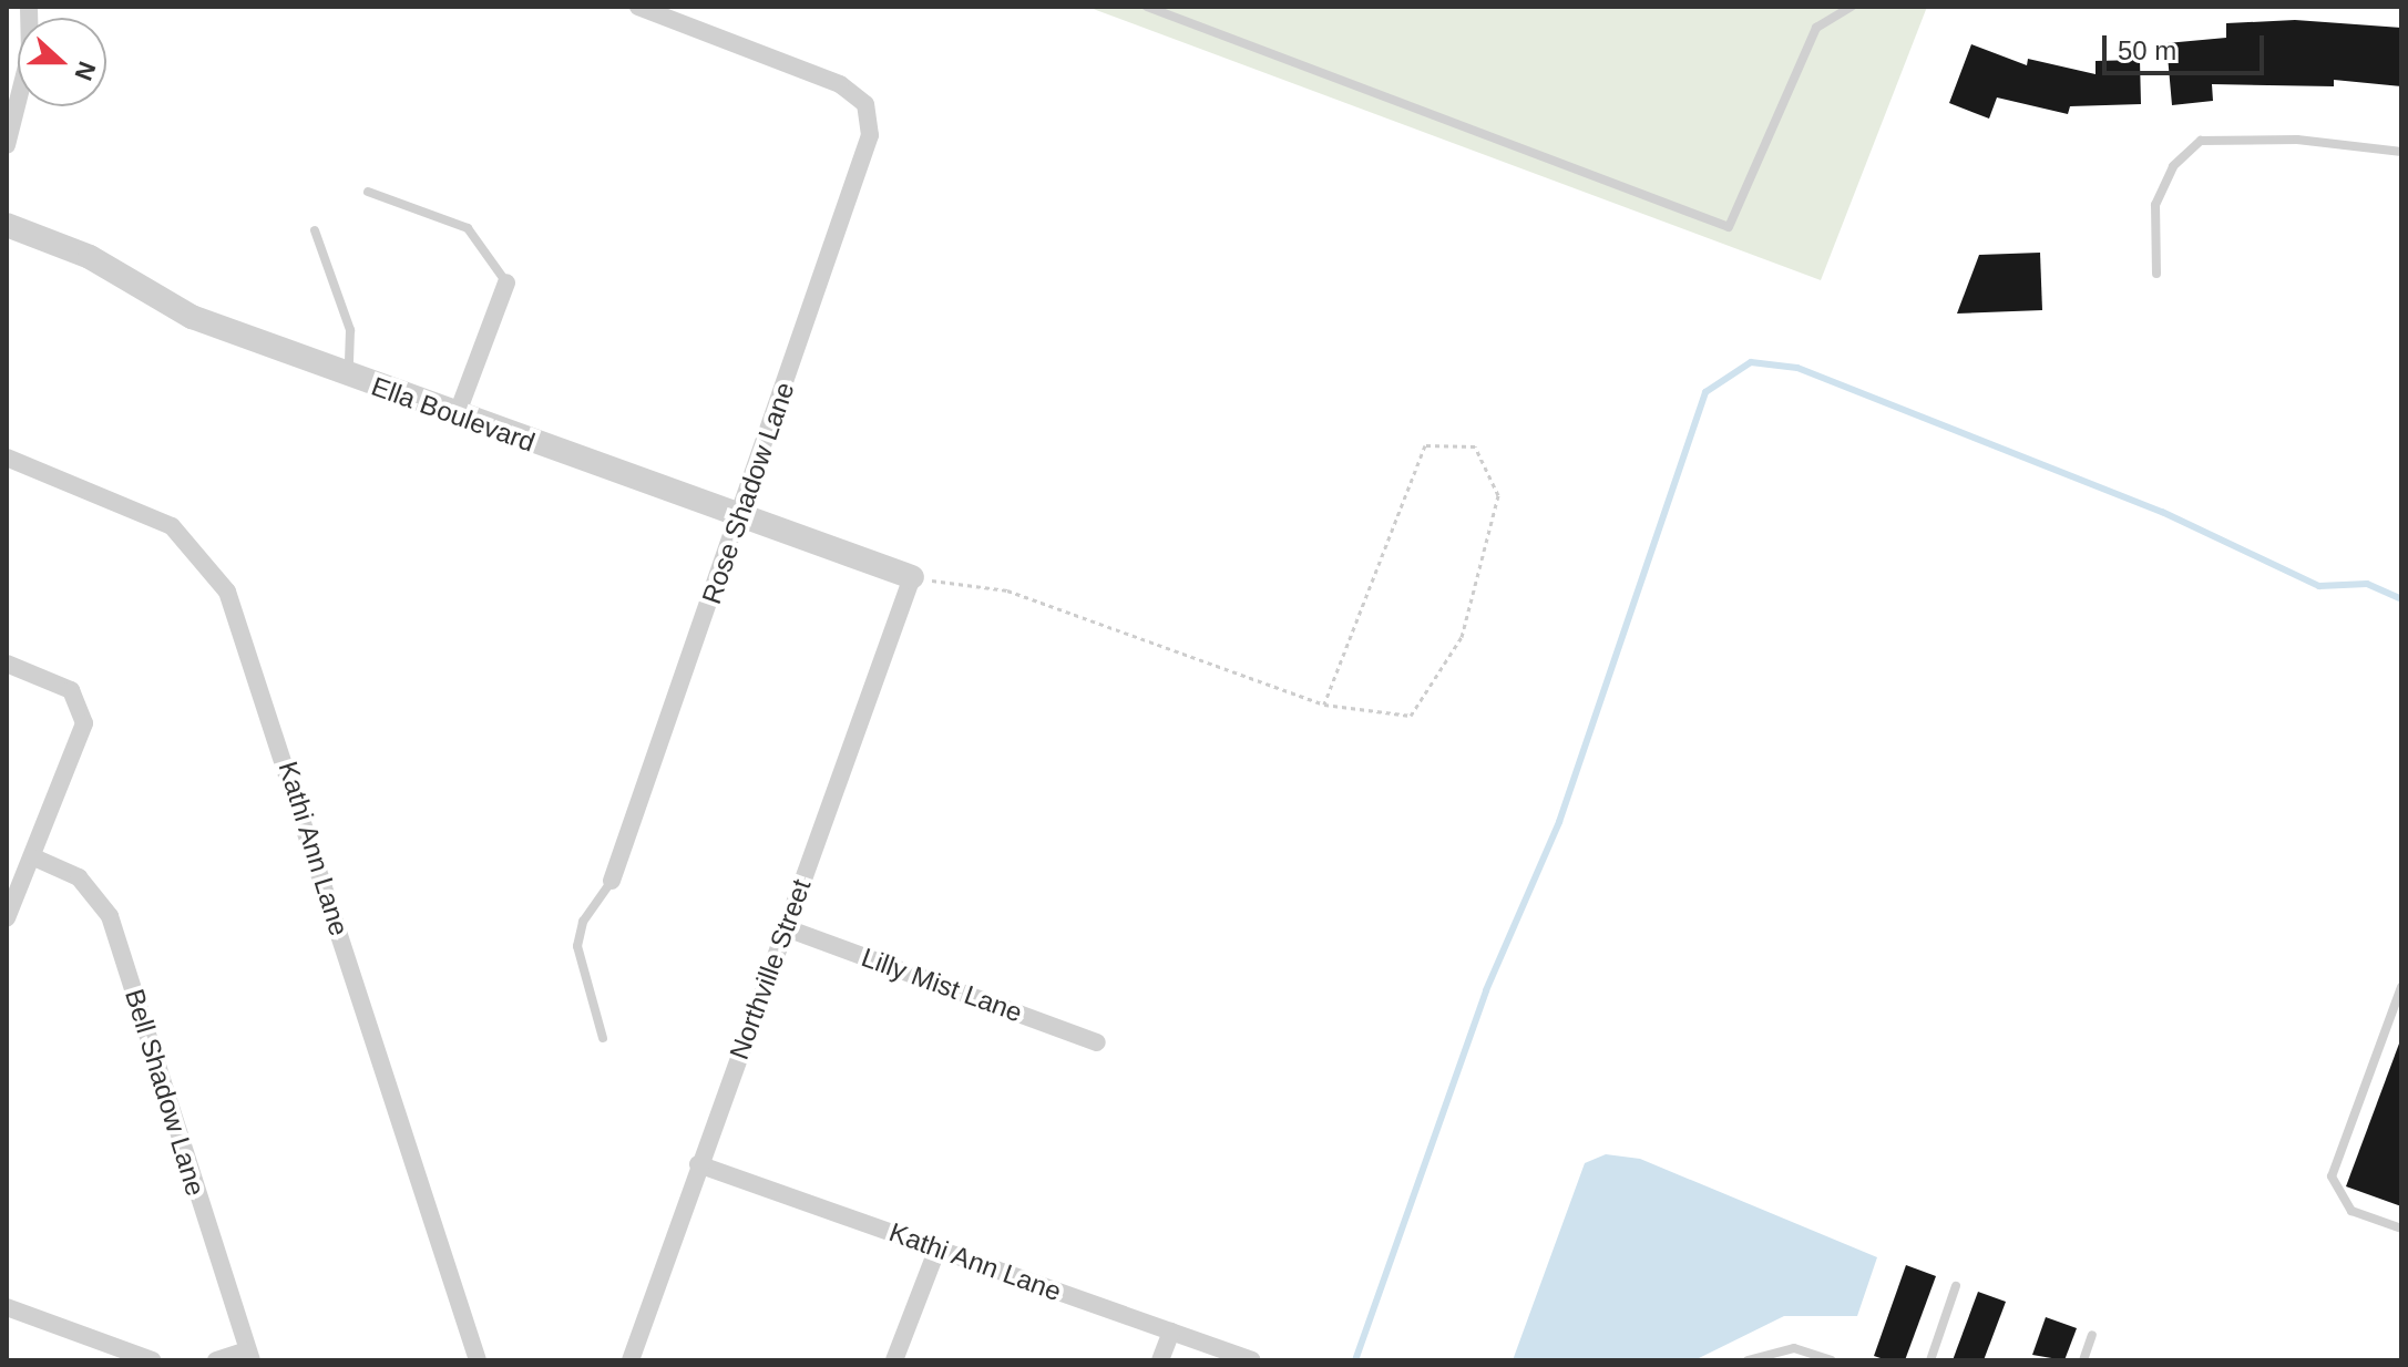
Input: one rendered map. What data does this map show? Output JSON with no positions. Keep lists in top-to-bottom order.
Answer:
{
  "streets": {
    "street": [
      "Ella Boulevard",
      "Rose Shadow Lane",
      "Kathi Ann Lane",
      "Northville Street",
      "Lilly Mist Lane",
      "Bell Shadow Lane"
    ]
  },
  "crossings": [
    ["Ella Boulevard", "Rose Shadow Lane"],
    ["Ella Boulevard", "Northville Street"],
    ["Kathi Ann Lane", "Northville Street"],
    ["Northville Street", "Lilly Mist Lane"]
  ],
  "scale_bar": "50 m",
  "north": "right"
}
